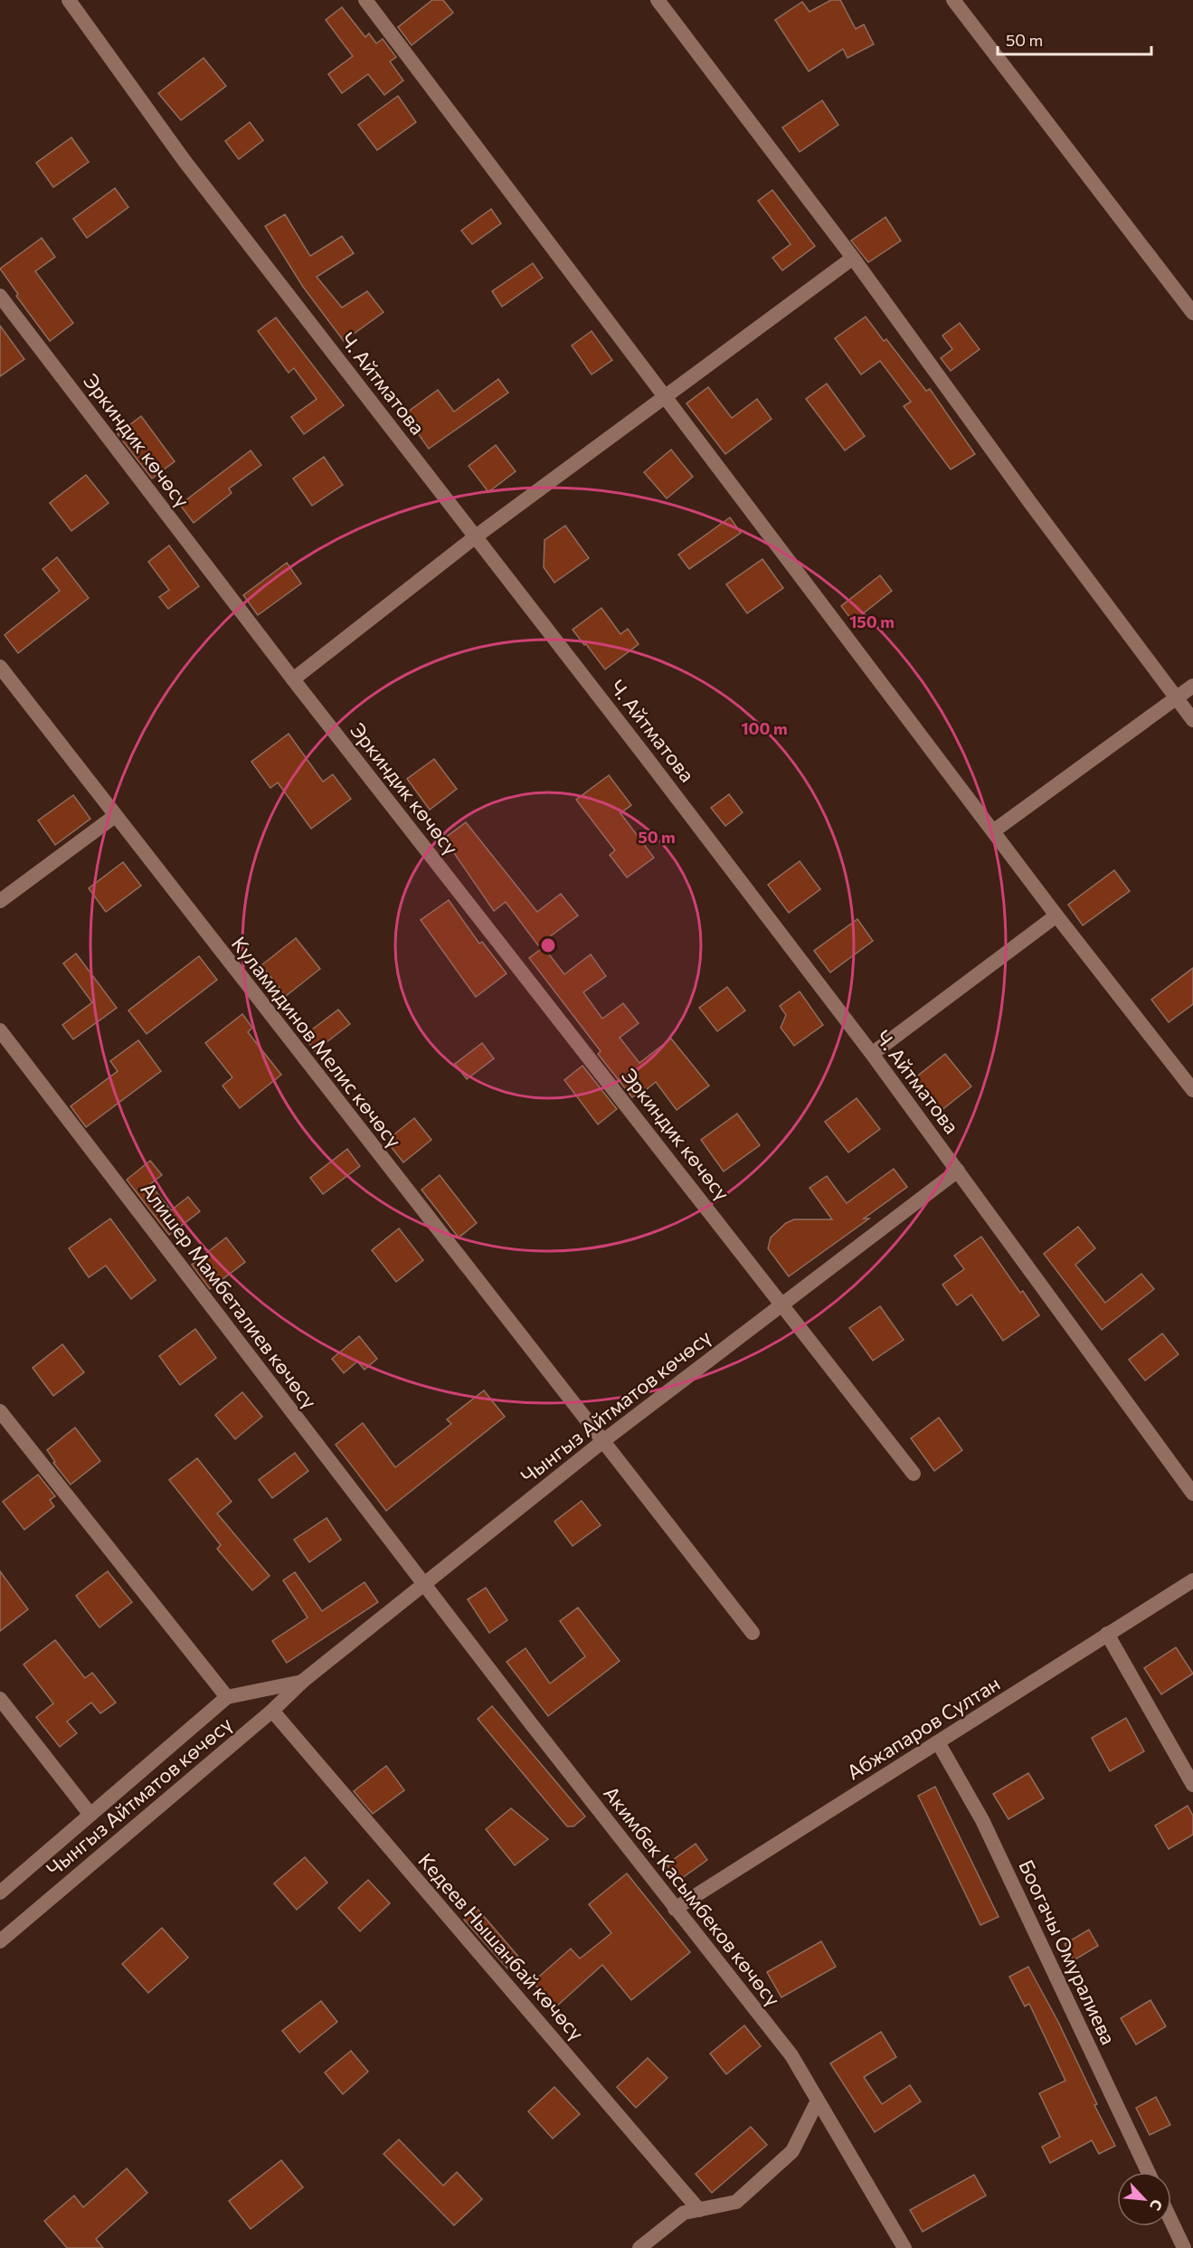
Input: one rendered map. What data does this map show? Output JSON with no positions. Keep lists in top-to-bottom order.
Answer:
{
  "streets": {
    "street": [
      "Ч. Айтматова",
      "Эркиндик көчөсү",
      "Куламидинов Мелис көчөсү",
      "Алишер Мамбеталиев көчөсү",
      "Чынгыз Айтматов көчөсү",
      "Абжапаров Султан",
      "Акимбек Касымбеков көчөсү",
      "Кедеев Нышанбай көчөсү",
      "Боогачы Омуралиева"
    ]
  },
  "crossings": [
    ["Ч. Айтматова", "Чынгыз Айтматов көчөсү"],
    ["Эркиндик көчөсү", "Чынгыз Айтматов көчөсү"],
    ["Куламидинов Мелис көчөсү", "Чынгыз Айтматов көчөсү"],
    ["Алишер Мамбеталиев көчөсү", "Чынгыз Айтматов көчөсү"],
    ["Алишер Мамбеталиев көчөсү", "Акимбек Касымбеков көчөсү"],
    ["Чынгыз Айтматов көчөсү", "Акимбек Касымбеков көчөсү"],
    ["Чынгыз Айтматов көчөсү", "Кедеев Нышанбай көчөсү"],
    ["Абжапаров Султан", "Акимбек Касымбеков көчөсү"],
    ["Абжапаров Султан", "Боогачы Омуралиева"]
  ],
  "scale_bar": "50 m",
  "north": "bottom right",
  "rings": ["150 m", "100 m", "50 m"]
}
